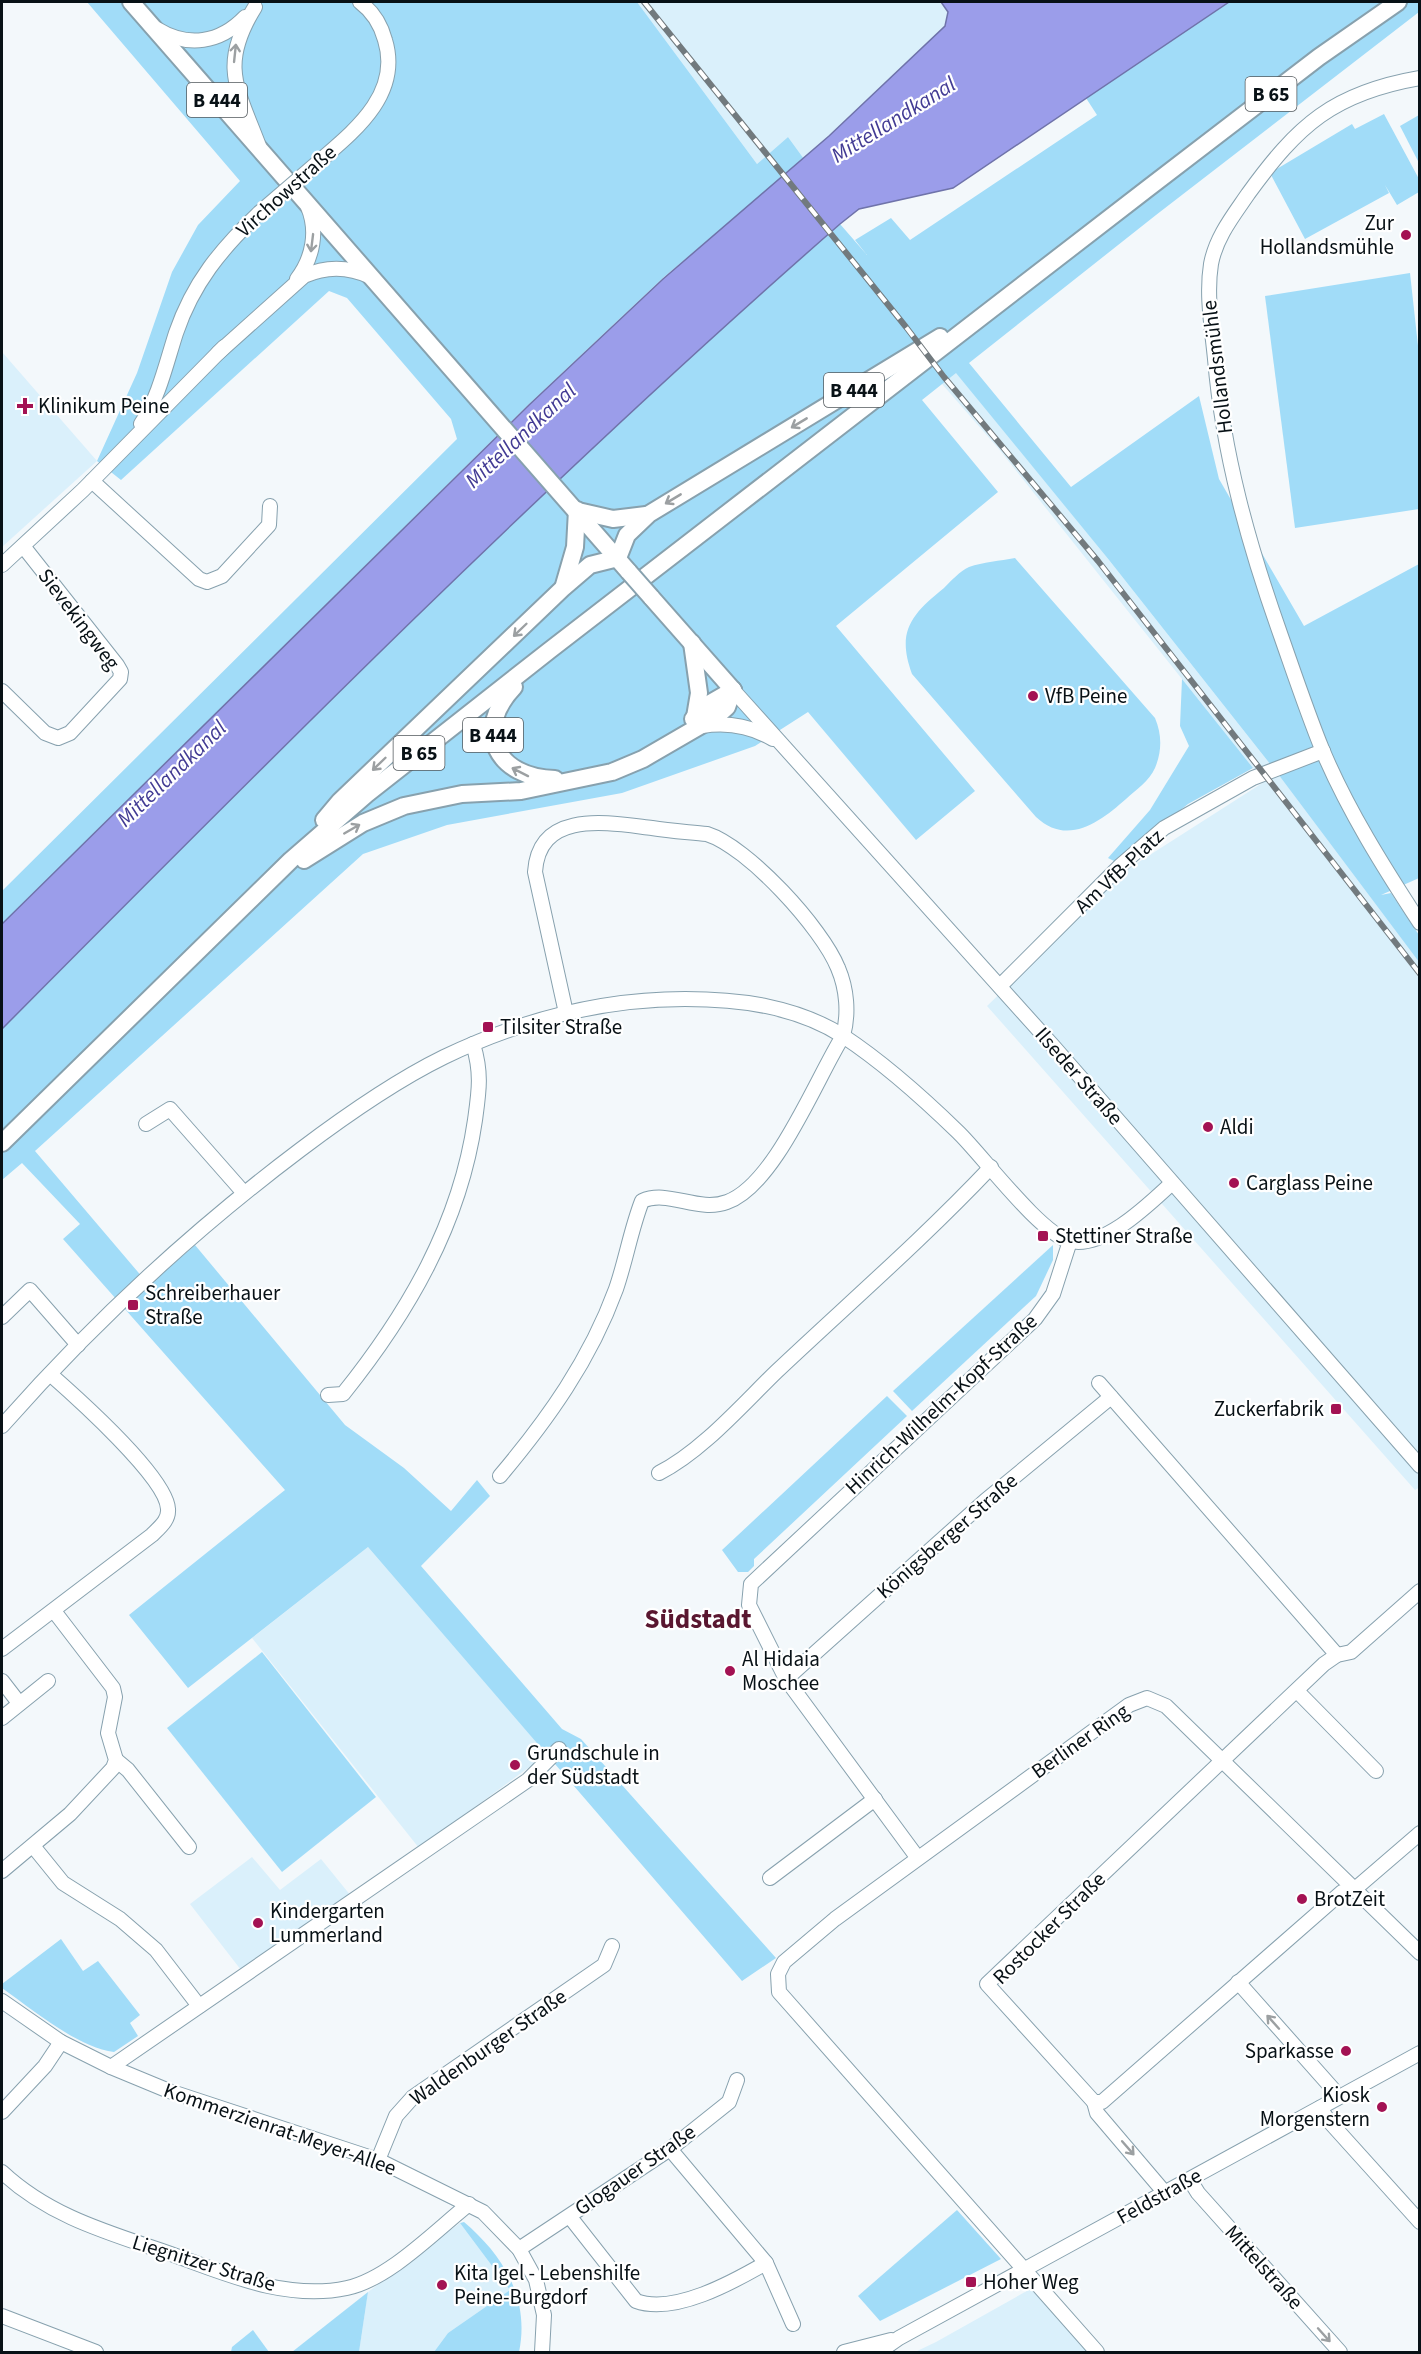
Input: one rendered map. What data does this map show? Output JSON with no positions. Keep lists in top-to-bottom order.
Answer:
{
  "streets": {
    "main road": ["B 65", "B 444"],
    "street": [
      "Virchowstraße",
      "Hollandsmühle",
      "Sievekingweg",
      "Am VfB-Platz",
      "Ilseder Straße",
      "Hinrich-Wilhelm-Kopf-Straße",
      "Königsberger Straße",
      "Berliner Ring",
      "Rostocker Straße",
      "Waldenburger Straße",
      "Kommerzienrat-Meyer-Allee",
      "Glogauer Straße",
      "Feldstraße",
      "Liegnitzer Straße",
      "Mittelstraße"
    ]
  },
  "crossings": [
    ["B 65", "B 444"],
    ["B 444", "Virchowstraße"],
    ["Virchowstraße", "Sievekingweg"],
    ["Hollandsmühle", "Am VfB-Platz"],
    ["Am VfB-Platz", "Ilseder Straße"],
    ["Hinrich-Wilhelm-Kopf-Straße", "Königsberger Straße"],
    ["Berliner Ring", "Rostocker Straße"],
    ["Berliner Ring", "Feldstraße"],
    ["Rostocker Straße", "Feldstraße"],
    ["Waldenburger Straße", "Kommerzienrat-Meyer-Allee"],
    ["Kommerzienrat-Meyer-Allee", "Glogauer Straße"],
    ["Kommerzienrat-Meyer-Allee", "Liegnitzer Straße"],
    ["Feldstraße", "Mittelstraße"]
  ],
  "one_way": ["Mittelstraße"],
  "districts": ["Südstadt"],
  "water": ["Mittellandkanal"],
  "places": {
    "other": [
      "Zur Hollandsmühle",
      "VfB Peine",
      "Aldi",
      "Carglass Peine",
      "Al Hidaia Moschee",
      "Grundschule in der Südstadt",
      "BrotZeit",
      "Kindergarten Lummerland",
      "Sparkasse",
      "Kiosk Morgenstern",
      "Kita Igel - Lebenshilfe Peine-Burgdorf"
    ],
    "health": ["Klinikum Peine"],
    "transit": [
      "Tilsiter Straße",
      "Stettiner Straße",
      "Schreiberhauer Straße",
      "Zuckerfabrik",
      "Hoher Weg"
    ]
  }
}
